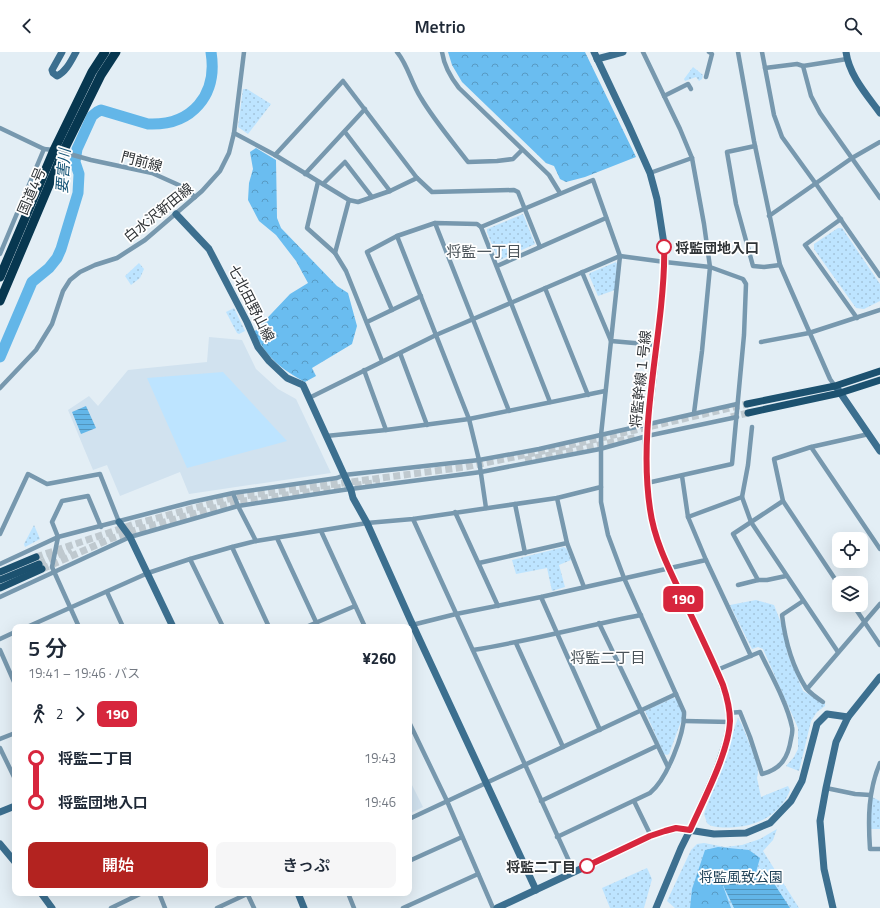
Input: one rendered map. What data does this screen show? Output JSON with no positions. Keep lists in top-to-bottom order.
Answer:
{
  "streets": {
    "highway": ["国道4号"],
    "street": [
      "門前線",
      "白水沢新田線",
      "七北田野山線",
      "将監幹線１号線"
    ]
  },
  "crossings": [
    ["門前線", "国道4号"],
    ["門前線", "白水沢新田線"],
    ["白水沢新田線", "七北田野山線"]
  ],
  "districts": ["将監一丁目", "将監二丁目"],
  "water": ["要害川"],
  "parks": ["将監風致公園"],
  "places": ["将監団地入口", "将監二丁目"],
  "lines": ["bus line 190"],
  "page": {
    "header": "Metrio",
    "on_map": "190",
    "heading": ["5 分", "19:41 – 19:46 · バス", "¥260"],
    "legs": ["2", "190"],
    "list": [
      {
        "name": "将監二丁目",
        "value": "19:43"
      },
      {
        "name": "将監団地入口",
        "value": "19:46"
      }
    ],
    "buttons": ["開始", "きっぷ"]
  }
}
